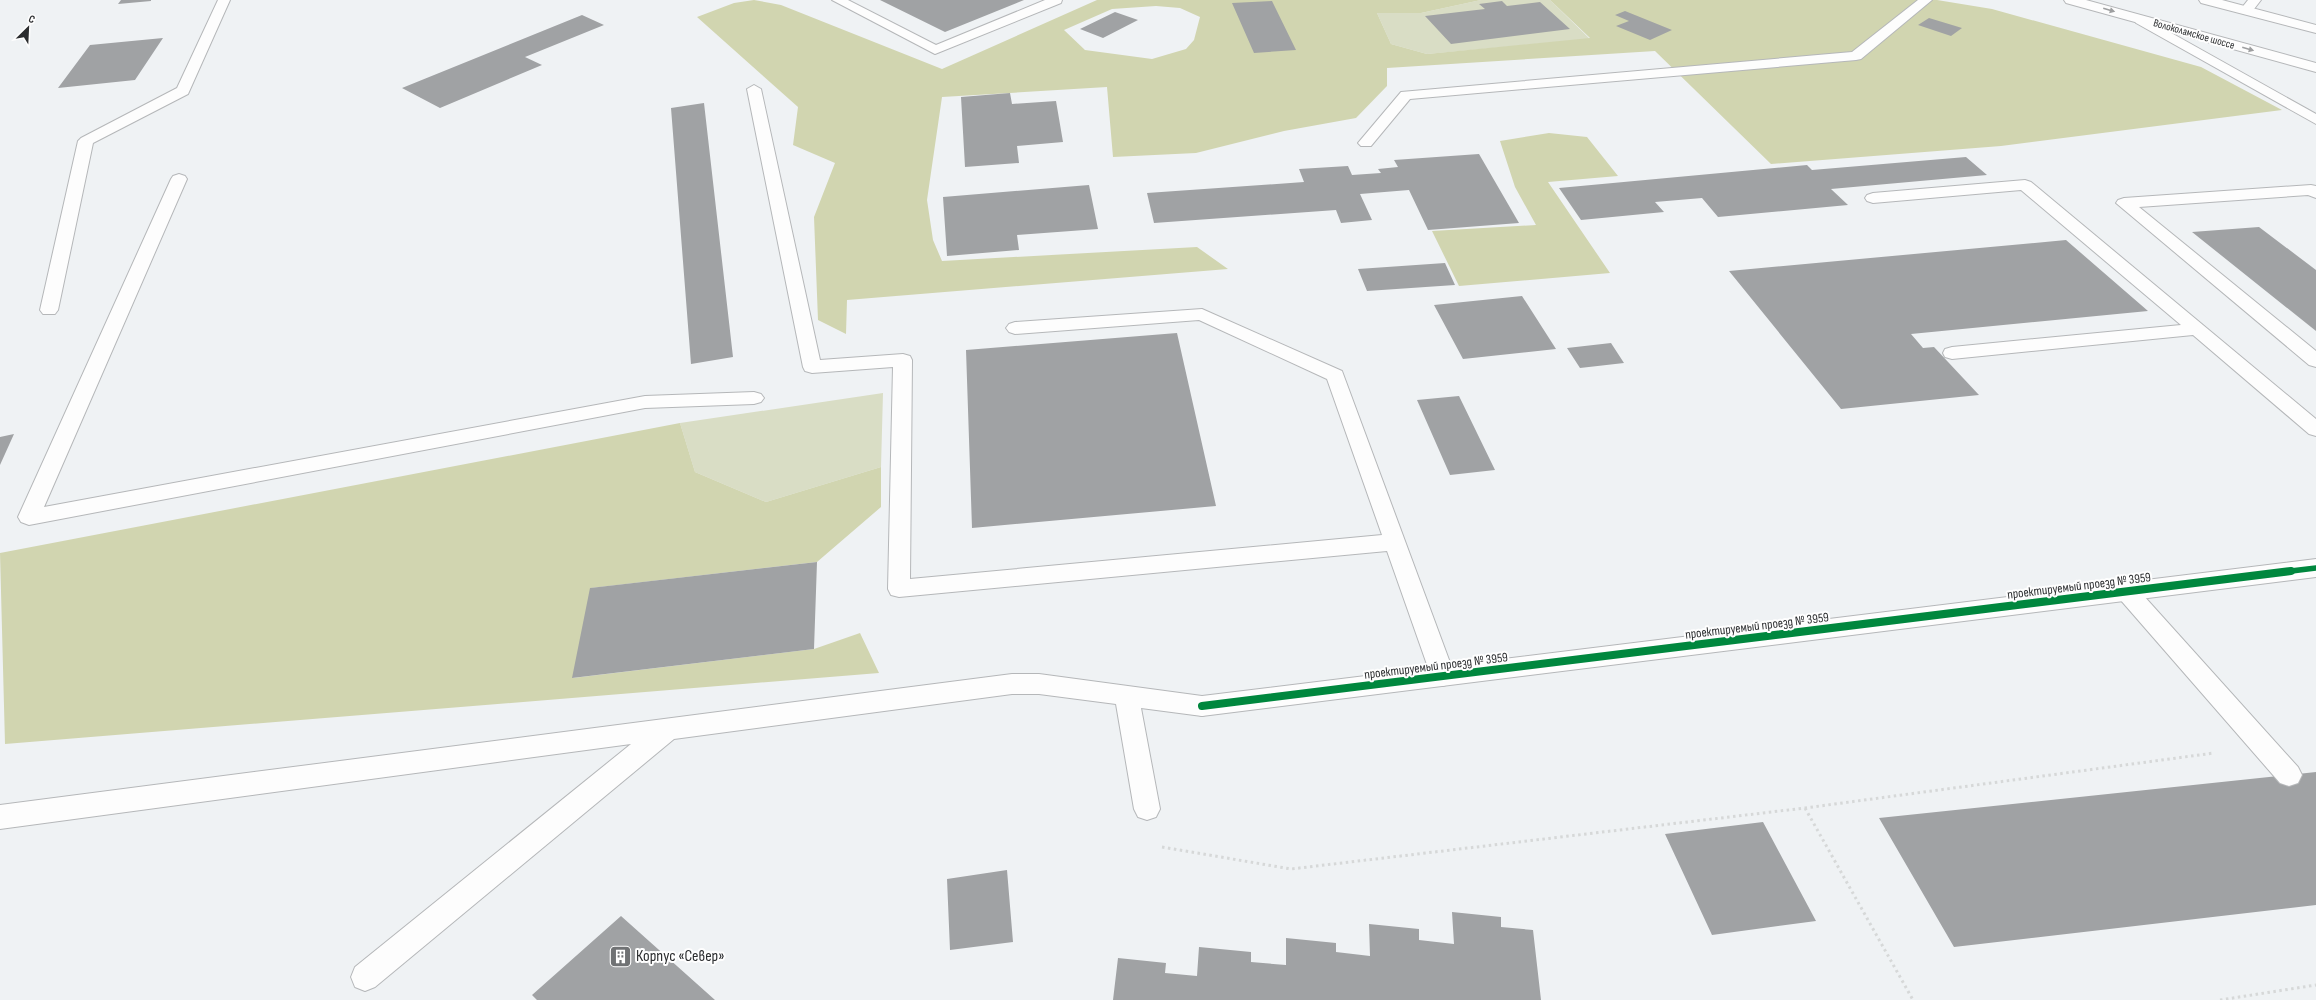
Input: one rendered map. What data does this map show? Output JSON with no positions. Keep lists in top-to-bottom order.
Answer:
{
  "streets": {
    "street": ["Волоколамское шоссе", "проектируемый проезд № 3959"]
  },
  "places": {
    "building": ["Корпус «Север»"]
  },
  "north": "top right"
}
